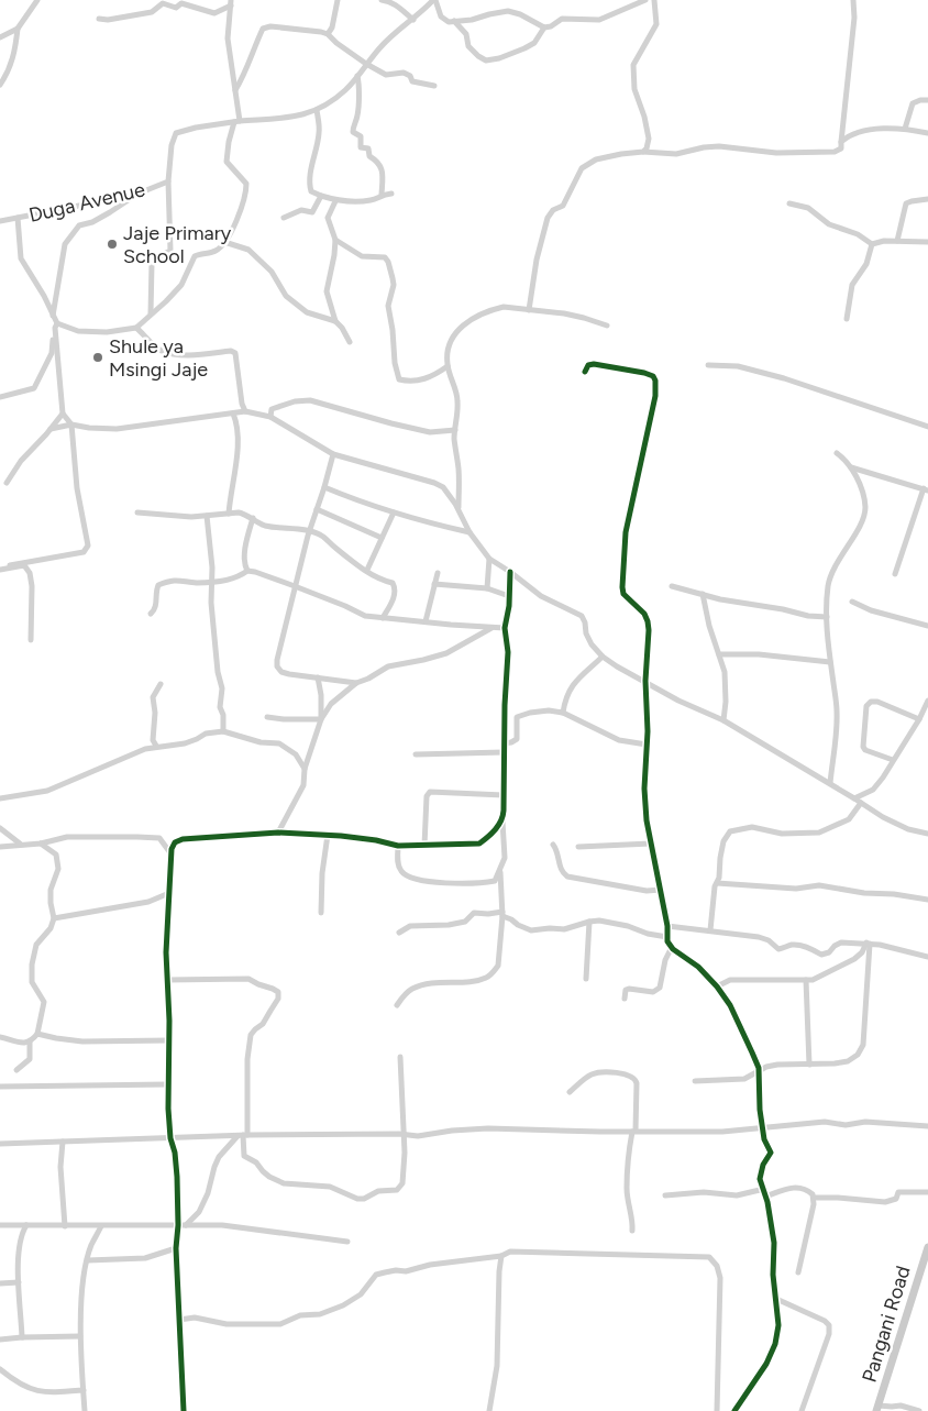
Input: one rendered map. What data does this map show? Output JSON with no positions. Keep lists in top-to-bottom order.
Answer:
{
  "streets": {
    "main road": ["Pangani Road"],
    "street": ["Duga Avenue"]
  },
  "places": ["Jaje Primary School", "Shule ya Msingi Jaje"]
}
